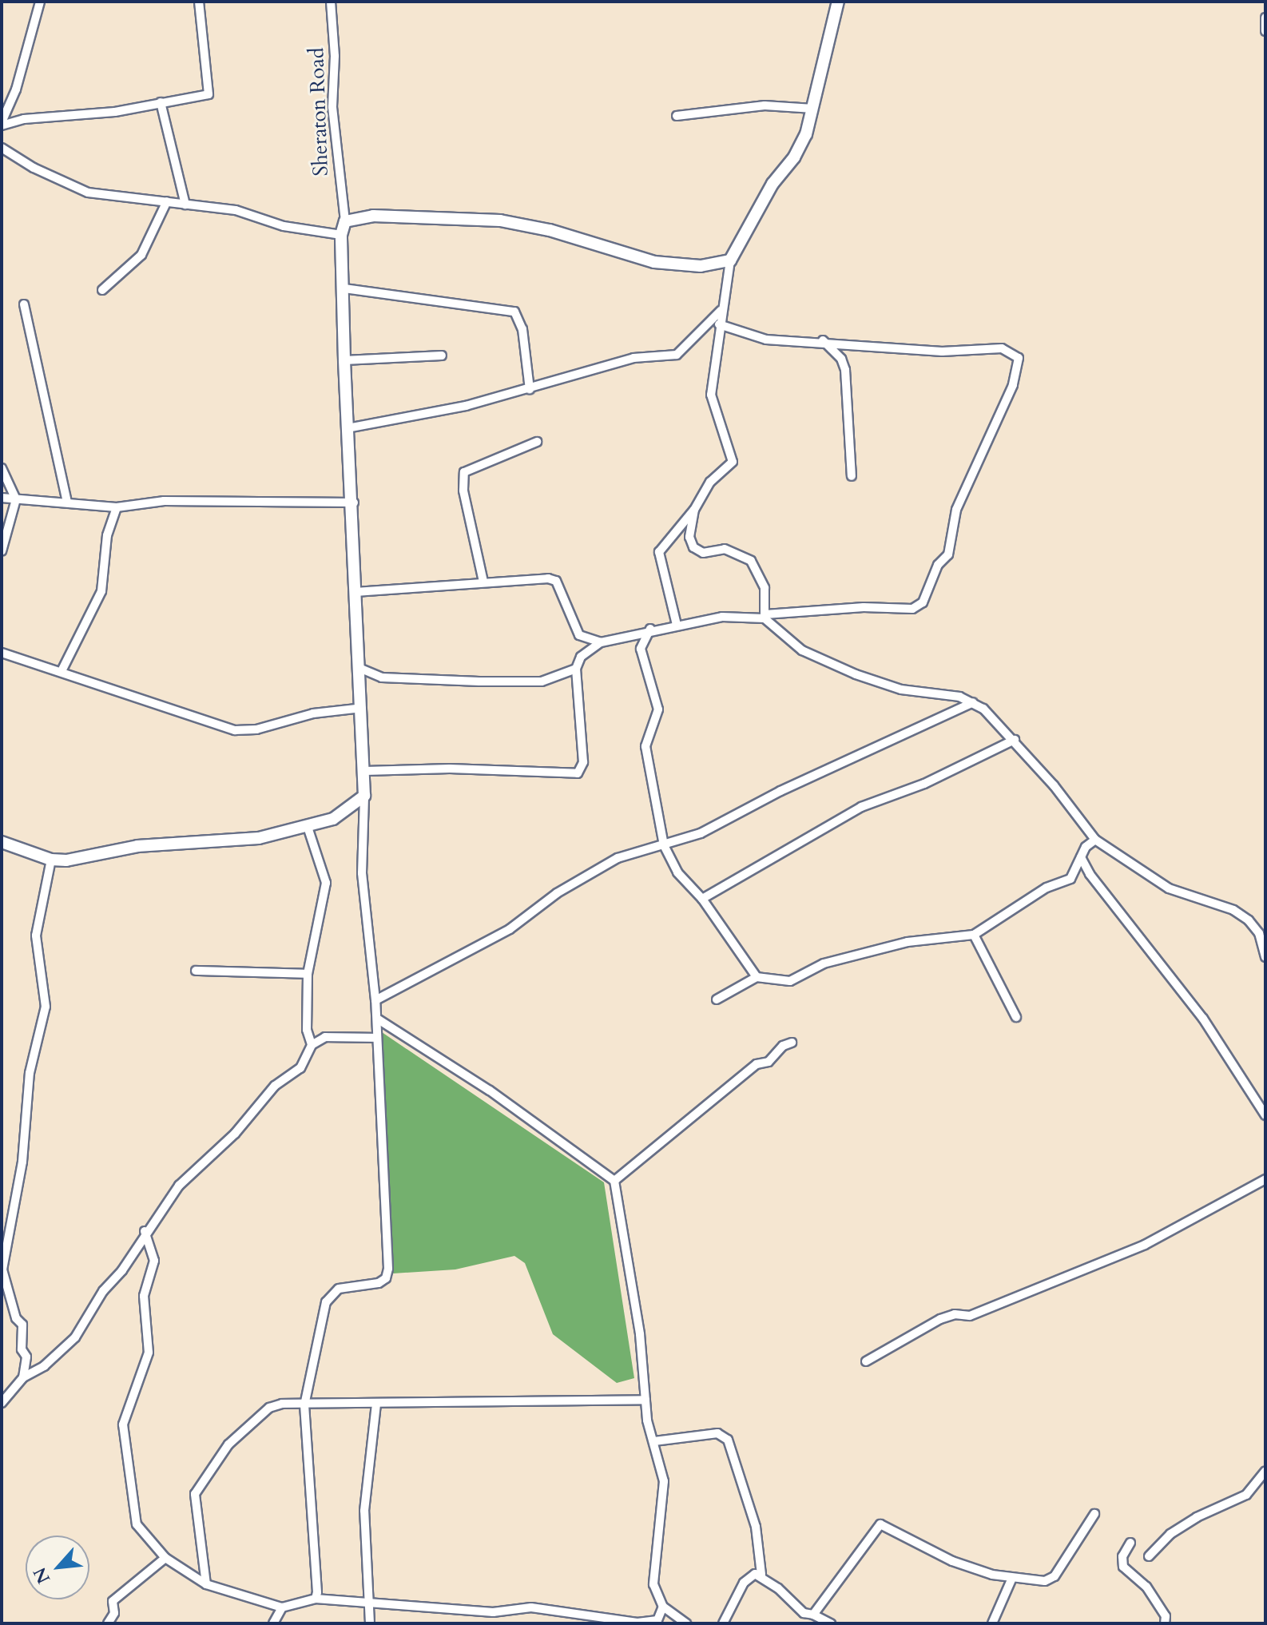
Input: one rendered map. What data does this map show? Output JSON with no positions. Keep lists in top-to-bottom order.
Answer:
{
  "streets": {
    "street": ["Sheraton Road"]
  },
  "north": "bottom left"
}
